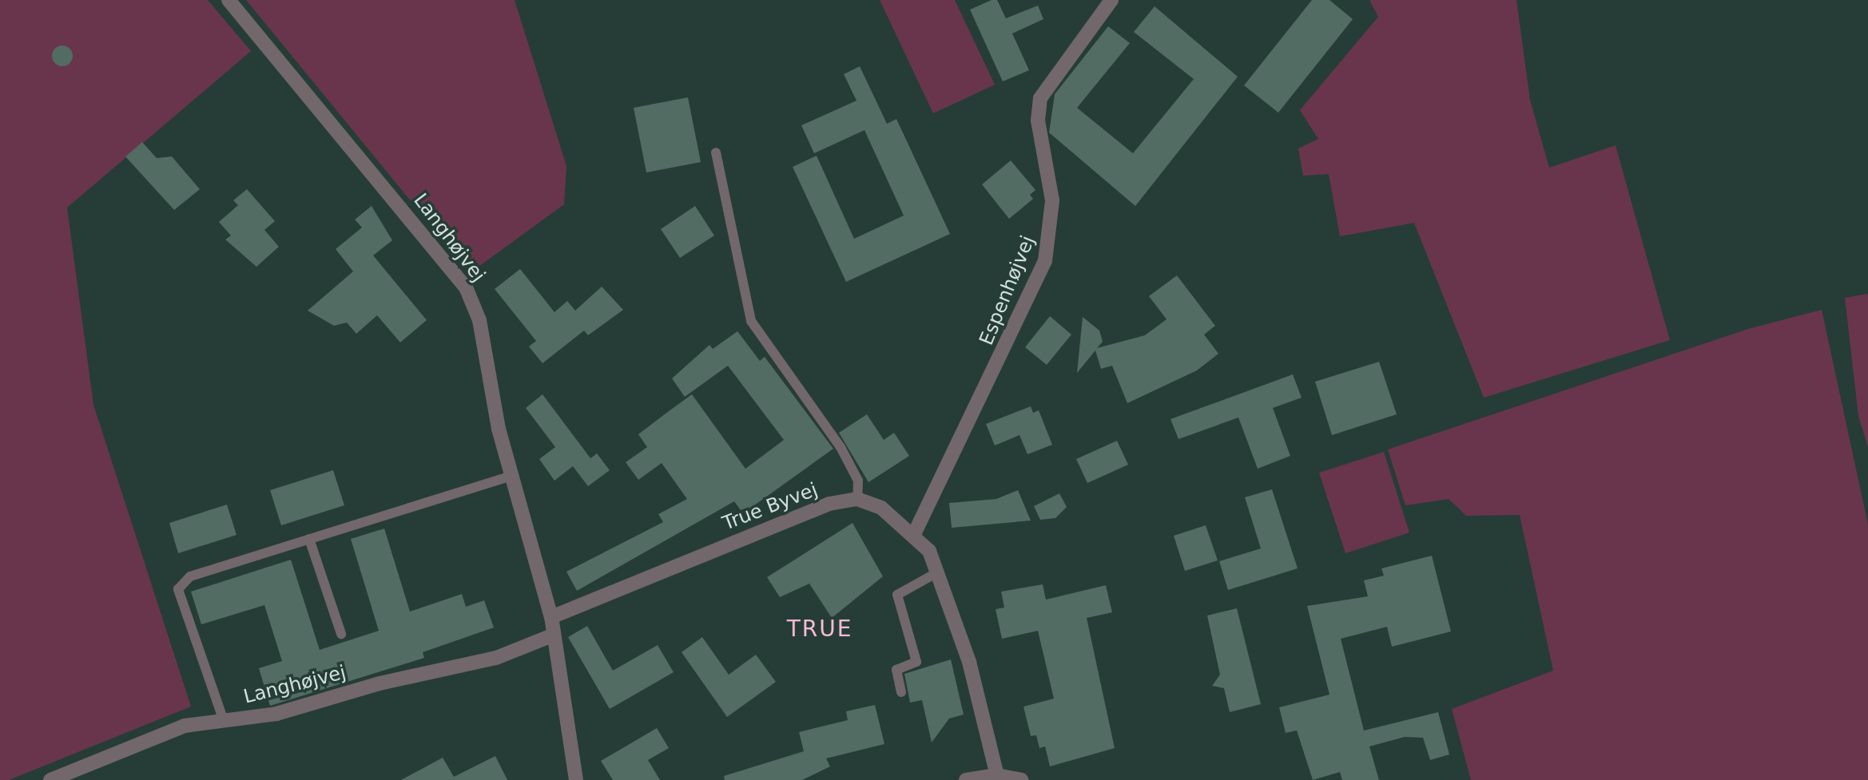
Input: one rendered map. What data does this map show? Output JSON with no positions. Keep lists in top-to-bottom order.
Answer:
{
  "streets": {
    "street": ["Langhøjvej", "Espenhøjvej", "True Byvej"]
  },
  "crossings": [
    ["Langhøjvej", "True Byvej"]
  ],
  "districts": ["TRUE"]
}
